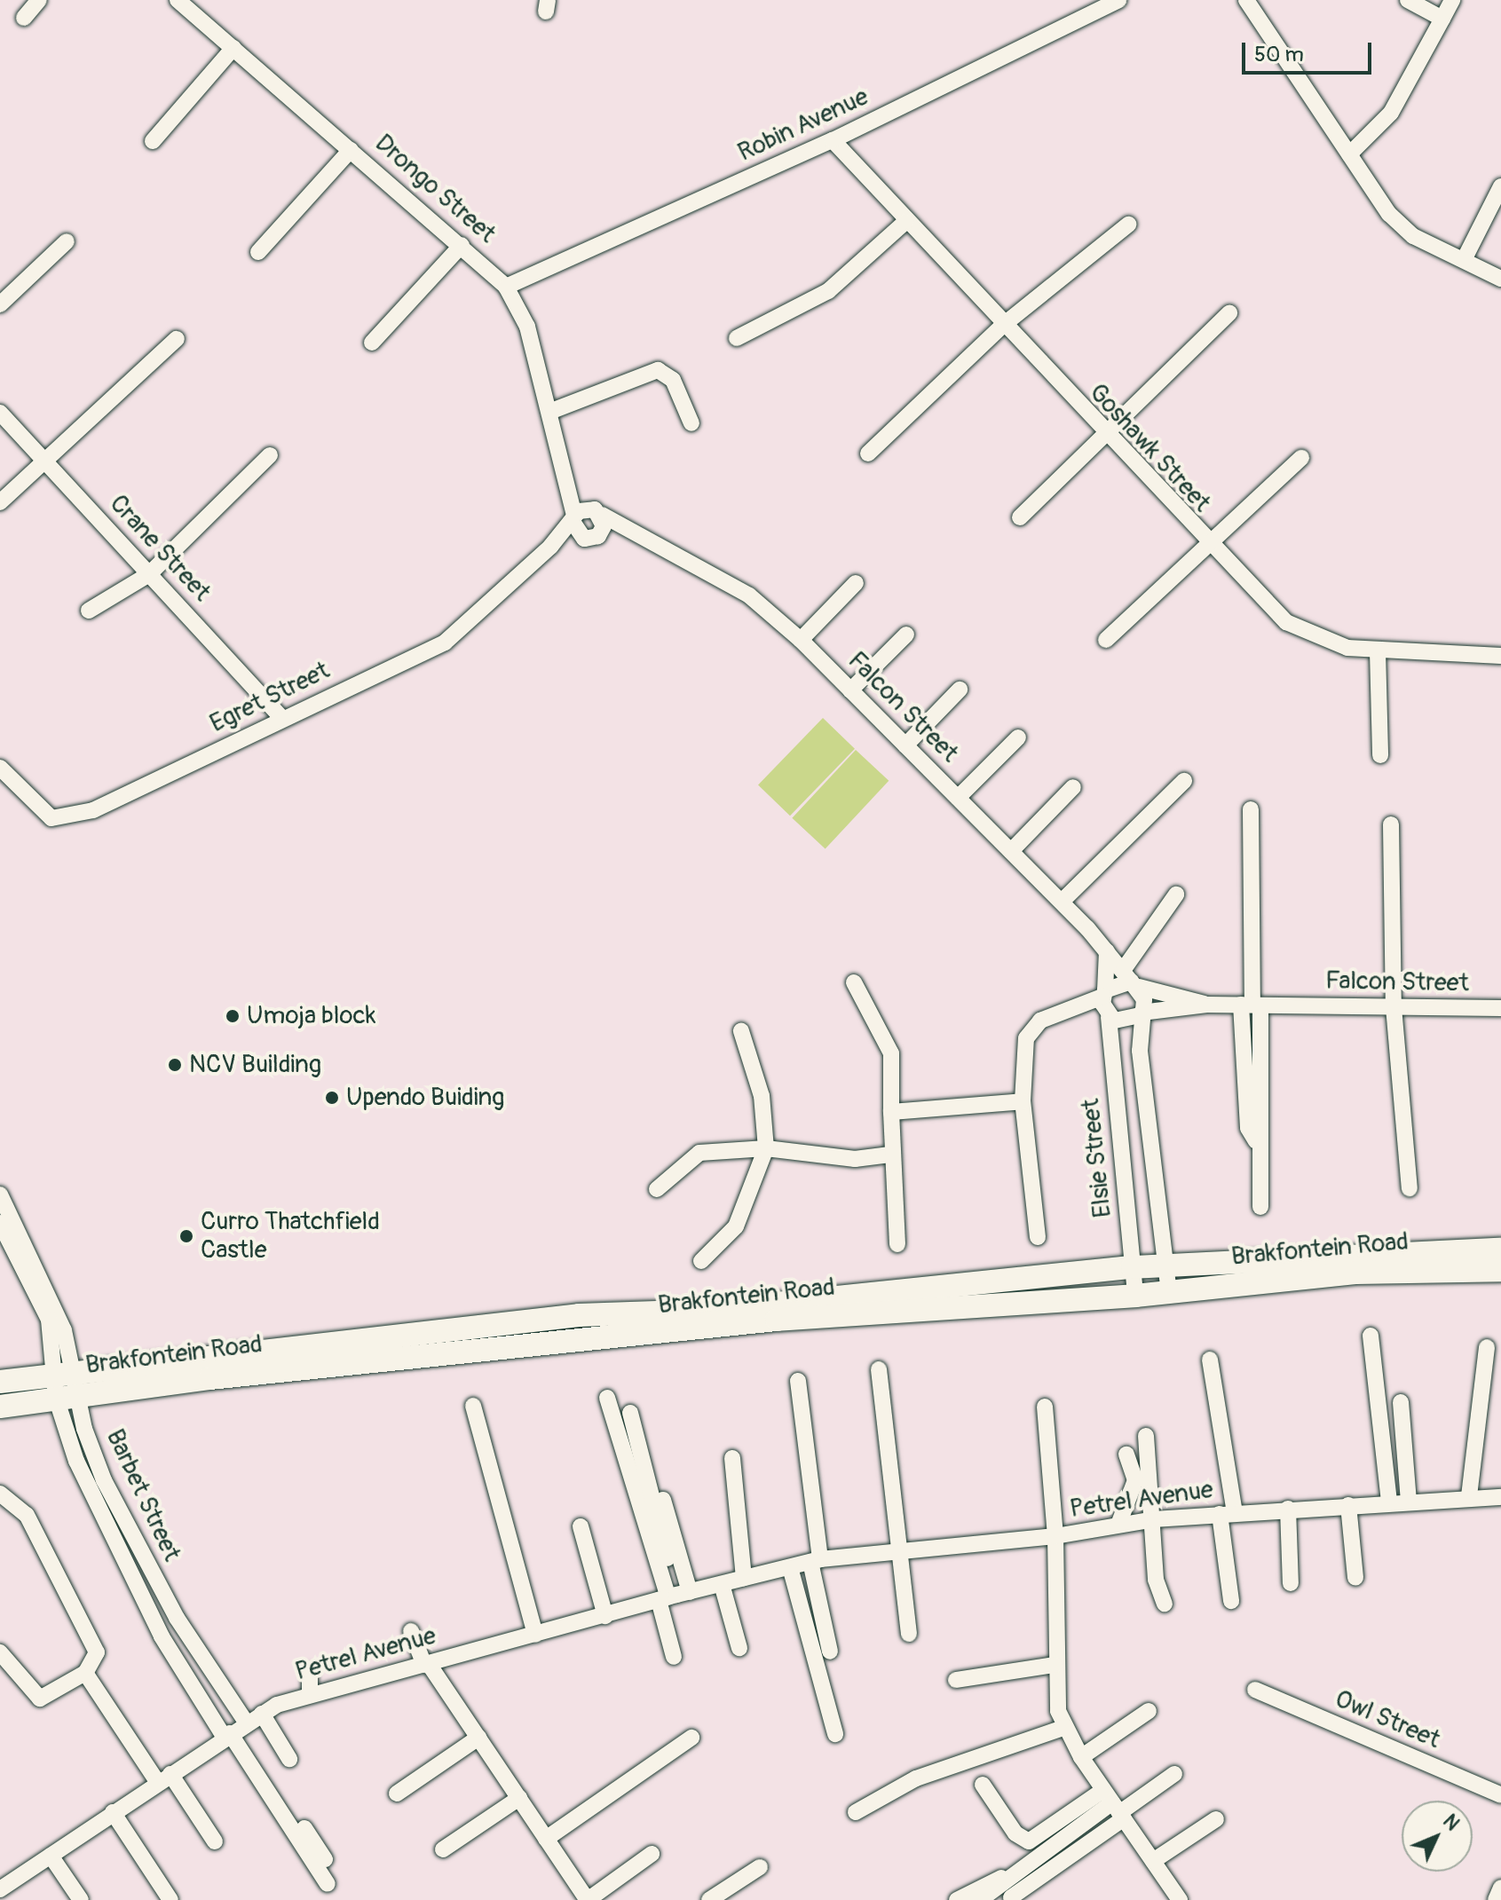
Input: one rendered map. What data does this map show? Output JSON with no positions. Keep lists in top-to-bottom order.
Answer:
{
  "streets": {
    "street": [
      "Robin Avenue",
      "Drongo Street",
      "Goshawk Street",
      "Crane Street",
      "Egret Street",
      "Falcon Street",
      "Elsie Street",
      "Brakfontein Road",
      "Barbet Street",
      "Petrel Avenue",
      "Owl Street"
    ]
  },
  "crossings": [
    ["Robin Avenue", "Drongo Street"],
    ["Robin Avenue", "Goshawk Street"],
    ["Drongo Street", "Egret Street"],
    ["Drongo Street", "Falcon Street"],
    ["Crane Street", "Egret Street"],
    ["Egret Street", "Falcon Street"],
    ["Falcon Street", "Elsie Street"],
    ["Elsie Street", "Brakfontein Road"],
    ["Brakfontein Road", "Barbet Street"],
    ["Barbet Street", "Petrel Avenue"]
  ],
  "places": [
    "Umoja block",
    "NCV Building",
    "Upendo Buiding",
    "Curro Thatchfield Castle"
  ],
  "scale_bar": "50 m",
  "north": "top right"
}
